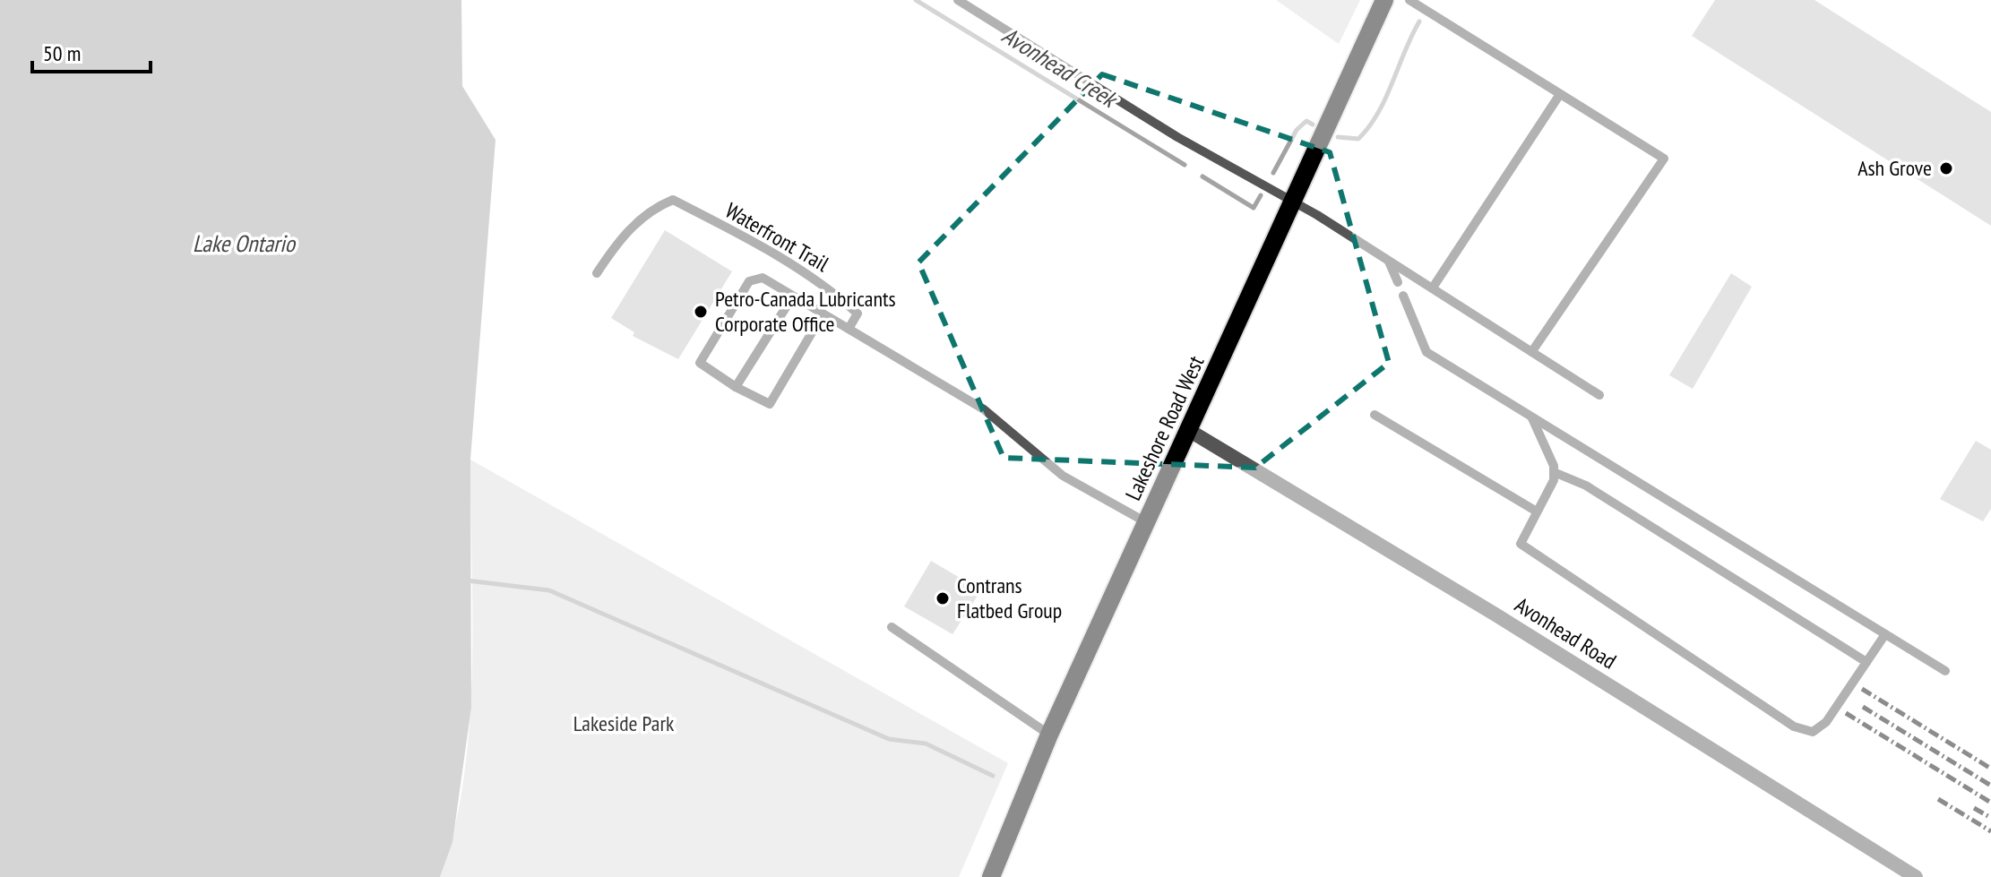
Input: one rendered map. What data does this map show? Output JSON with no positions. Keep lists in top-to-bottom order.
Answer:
{
  "streets": {
    "main road": ["Lakeshore Road West"],
    "street": ["Avonhead Road"],
    "lane": ["Waterfront Trail"]
  },
  "crossings": [
    ["Lakeshore Road West", "Avonhead Road"]
  ],
  "water": ["Avonhead Creek", "Lake Ontario"],
  "parks": ["Lakeside Park"],
  "places": ["Ash Grove", "Petro-Canada Lubricants Corporate Office", "Contrans Flatbed Group"],
  "scale_bar": "50 m"
}
